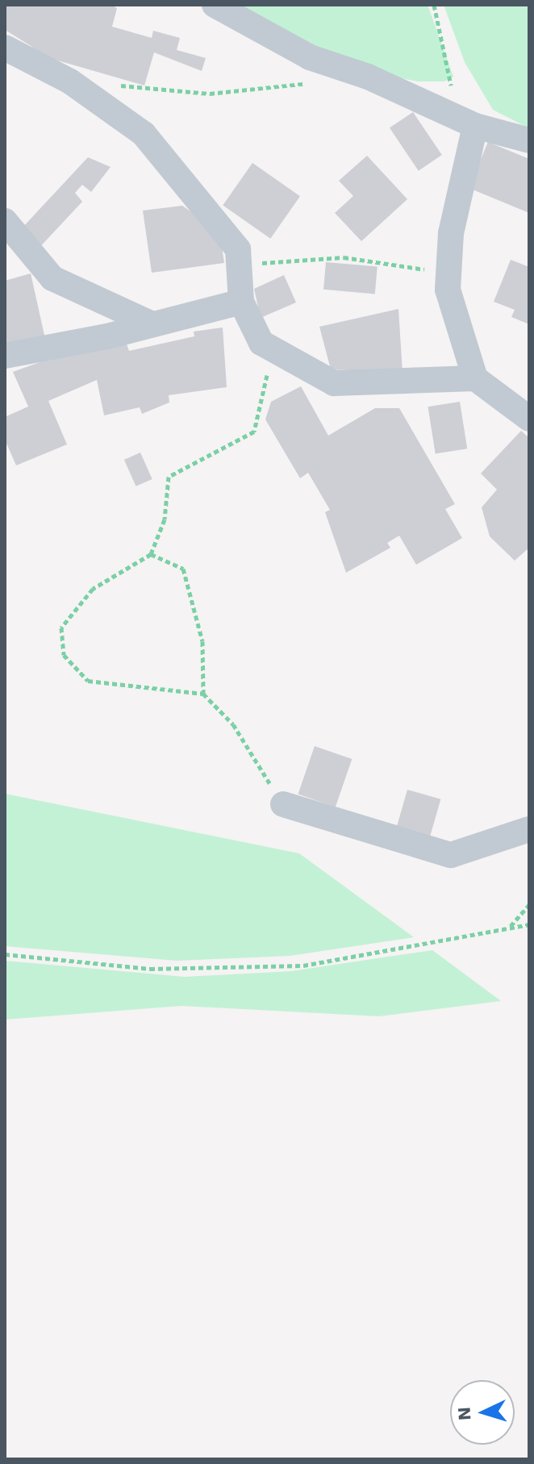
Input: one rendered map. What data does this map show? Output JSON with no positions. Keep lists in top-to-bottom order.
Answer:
{
  "north": "left"
}
